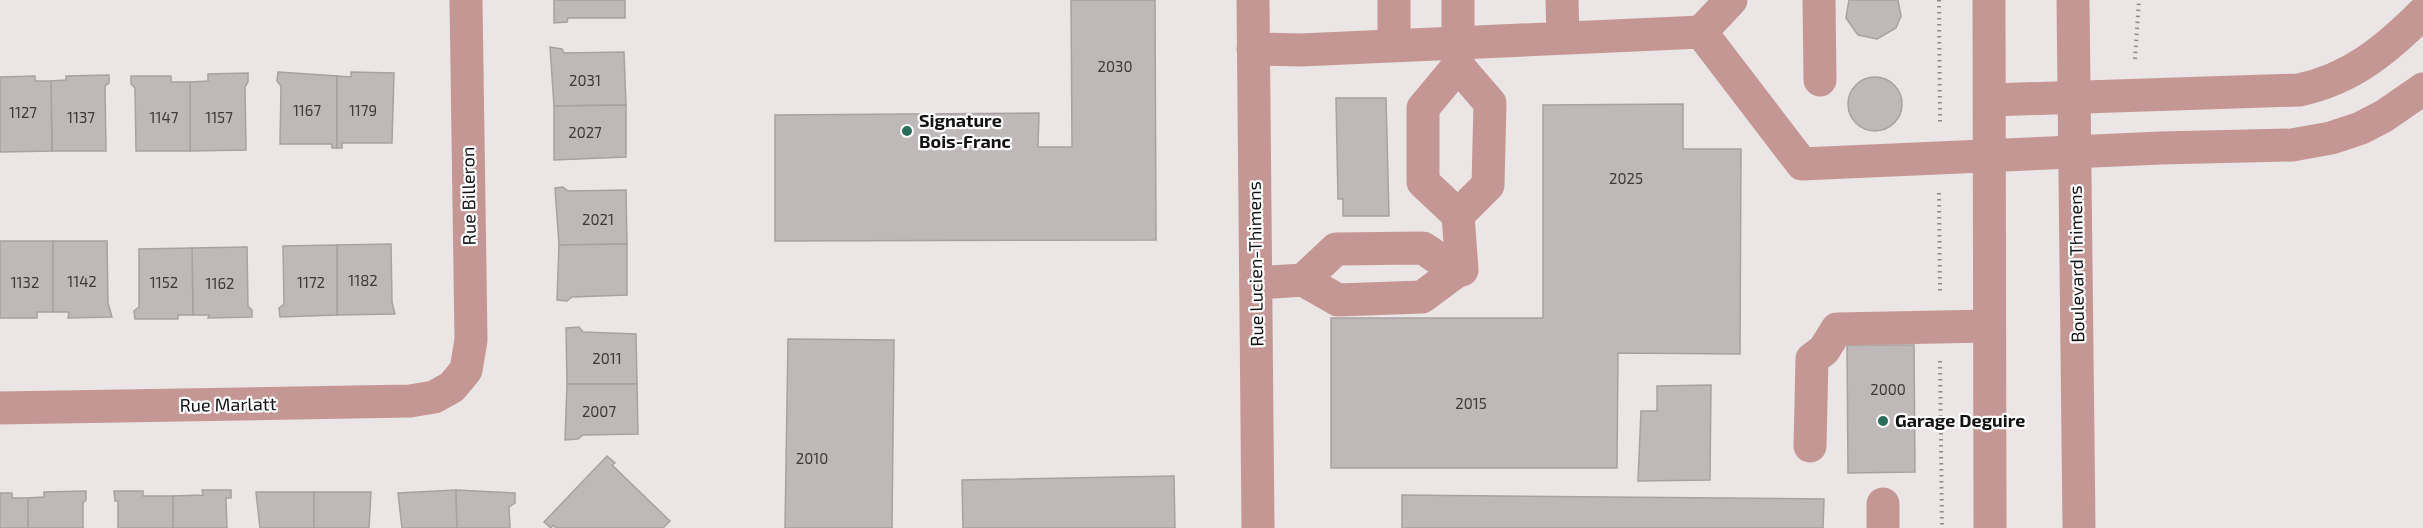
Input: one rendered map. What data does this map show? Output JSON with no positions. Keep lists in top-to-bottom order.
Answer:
{
  "streets": {
    "street": [
      "Rue Billeron",
      "Rue Lucien-Thimens",
      "Boulevard Thimens",
      "Rue Marlatt"
    ]
  },
  "crossings": [
    ["Rue Billeron", "Rue Marlatt"]
  ],
  "places": ["Signature Bois-Franc", "Garage Deguire"],
  "house_numbers": [
    "2030",
    "2031",
    "1167",
    "1179",
    "1127",
    "1137",
    "1147",
    "1157",
    "2027",
    "2025",
    "2021",
    "1182",
    "1142",
    "1132",
    "1152",
    "1172",
    "1162",
    "2011",
    "2000",
    "2015",
    "2007",
    "2010"
  ]
}
